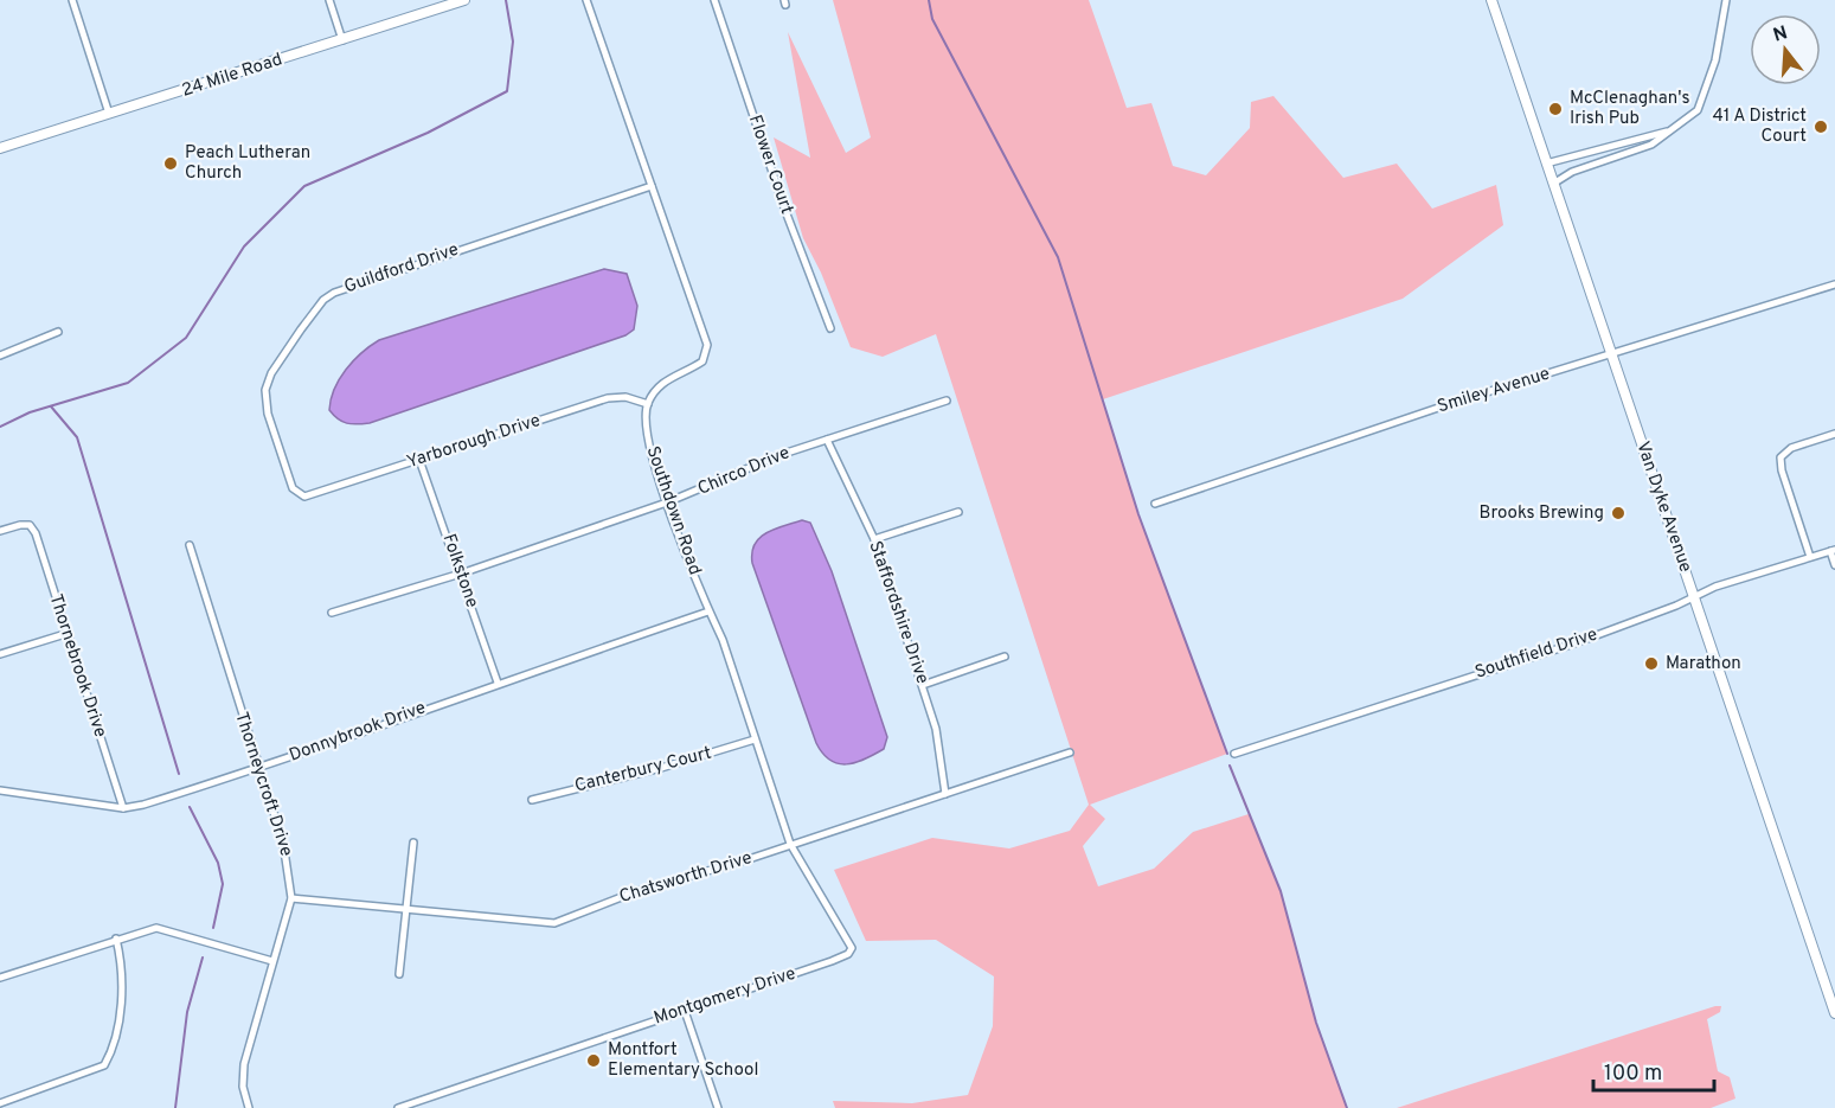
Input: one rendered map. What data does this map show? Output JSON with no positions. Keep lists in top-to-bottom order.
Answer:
{
  "streets": {
    "main road": ["24 Mile Road", "Van Dyke Avenue"],
    "street": [
      "Flower Court",
      "Guildford Drive",
      "Smiley Avenue",
      "Yarborough Drive",
      "Chirco Drive",
      "Southdown Road",
      "Folkstone",
      "Staffordshire Drive",
      "Southfield Drive",
      "Thornebrook Drive",
      "Donnybrook Drive",
      "Canterbury Court",
      "Thorneycroft Drive",
      "Chatsworth Drive",
      "Montgomery Drive"
    ]
  },
  "crossings": [
    ["Guildford Drive", "Yarborough Drive"],
    ["Smiley Avenue", "Van Dyke Avenue"],
    ["Yarborough Drive", "Southdown Road"],
    ["Yarborough Drive", "Folkstone"],
    ["Chirco Drive", "Southdown Road"],
    ["Chirco Drive", "Folkstone"],
    ["Chirco Drive", "Staffordshire Drive"],
    ["Van Dyke Avenue", "Southfield Drive"],
    ["Southdown Road", "Donnybrook Drive"],
    ["Southdown Road", "Canterbury Court"],
    ["Southdown Road", "Chatsworth Drive"],
    ["Southdown Road", "Montgomery Drive"],
    ["Folkstone", "Donnybrook Drive"],
    ["Staffordshire Drive", "Chatsworth Drive"],
    ["Thornebrook Drive", "Donnybrook Drive"],
    ["Donnybrook Drive", "Thorneycroft Drive"],
    ["Thorneycroft Drive", "Chatsworth Drive"]
  ],
  "places": [
    "McClenaghan's Irish Pub",
    "41 A District Court",
    "Peach Lutheran Church",
    "Brooks Brewing",
    "Marathon",
    "Montfort Elementary School"
  ],
  "scale_bar": "100 m",
  "north": "top"
}
